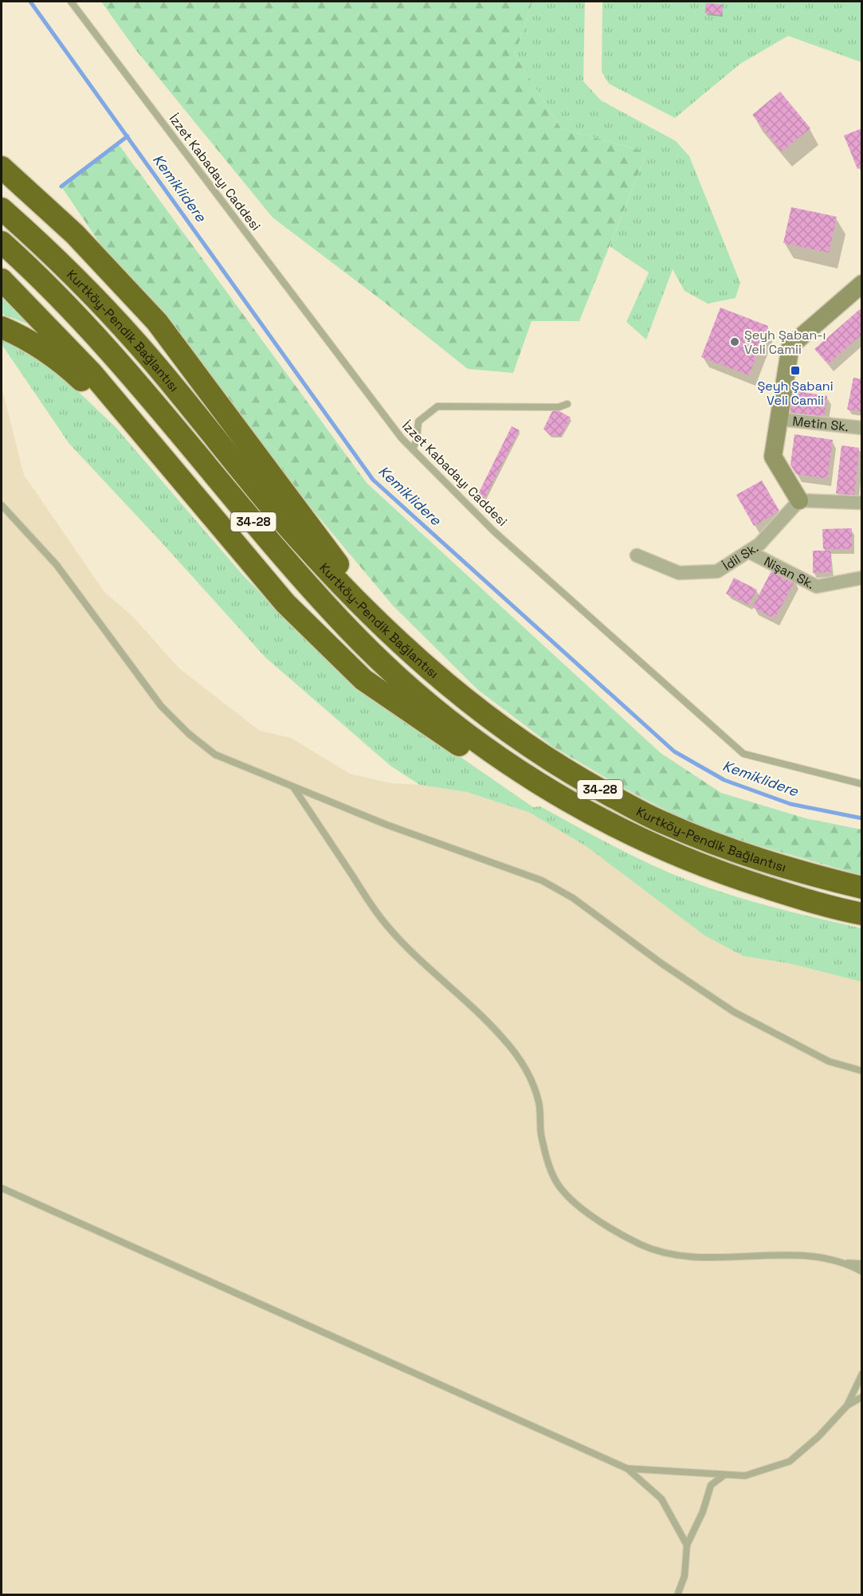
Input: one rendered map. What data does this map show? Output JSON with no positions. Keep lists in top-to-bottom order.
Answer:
{
  "streets": {
    "highway": ["Kurtköy-Pendik Bağlantısı", "34-28"],
    "street": ["Metin Sk.", "İdil Sk.", "Nişan Sk."],
    "lane": ["İzzet Kabadayı Caddesi"]
  },
  "crossings": [
    ["İdil Sk.", "Nişan Sk."]
  ],
  "water": ["Kemiklidere"],
  "places": {
    "other": ["Şeyh Şaban-ı Veli Camii"],
    "transit": ["Şeyh Şabani Veli Camii"]
  }
}
